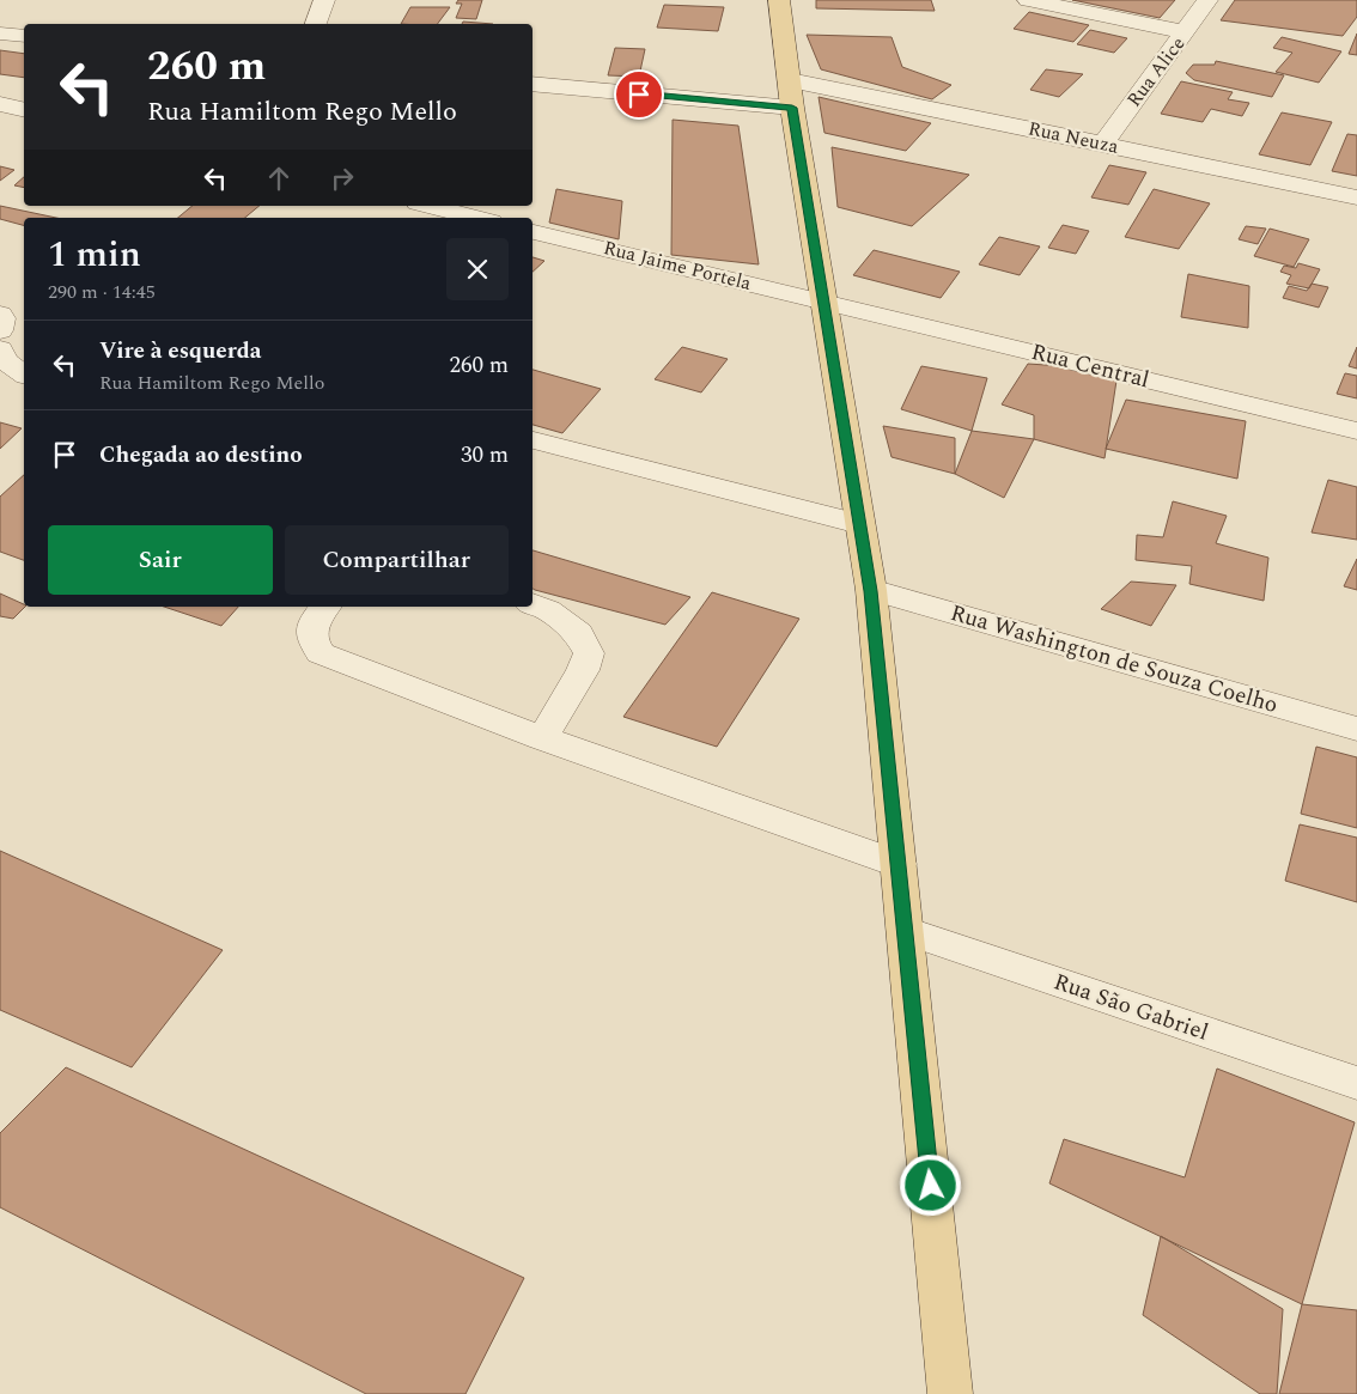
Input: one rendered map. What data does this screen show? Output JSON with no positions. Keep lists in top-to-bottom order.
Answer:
{
  "streets": {
    "street": [
      "Rua Alice",
      "Rua Neuza",
      "Rua Jaime Portela",
      "Rua Central",
      "Rua Washington de Souza Coelho",
      "Rua São Gabriel"
    ]
  },
  "crossings": [
    ["Rua Alice", "Rua Neuza"],
    ["Rua Jaime Portela", "Rua Central"]
  ],
  "page": {
    "turn": ["260 m", "Rua Hamiltom Rego Mello"],
    "heading": ["1 min", "290 m · 14:45"],
    "list": [
      {
        "name": "Vire à esquerda",
        "note": "Rua Hamiltom Rego Mello",
        "value": "260 m"
      },
      {
        "name": "Chegada ao destino",
        "value": "30 m"
      }
    ],
    "buttons": ["Sair", "Compartilhar"]
  }
}
